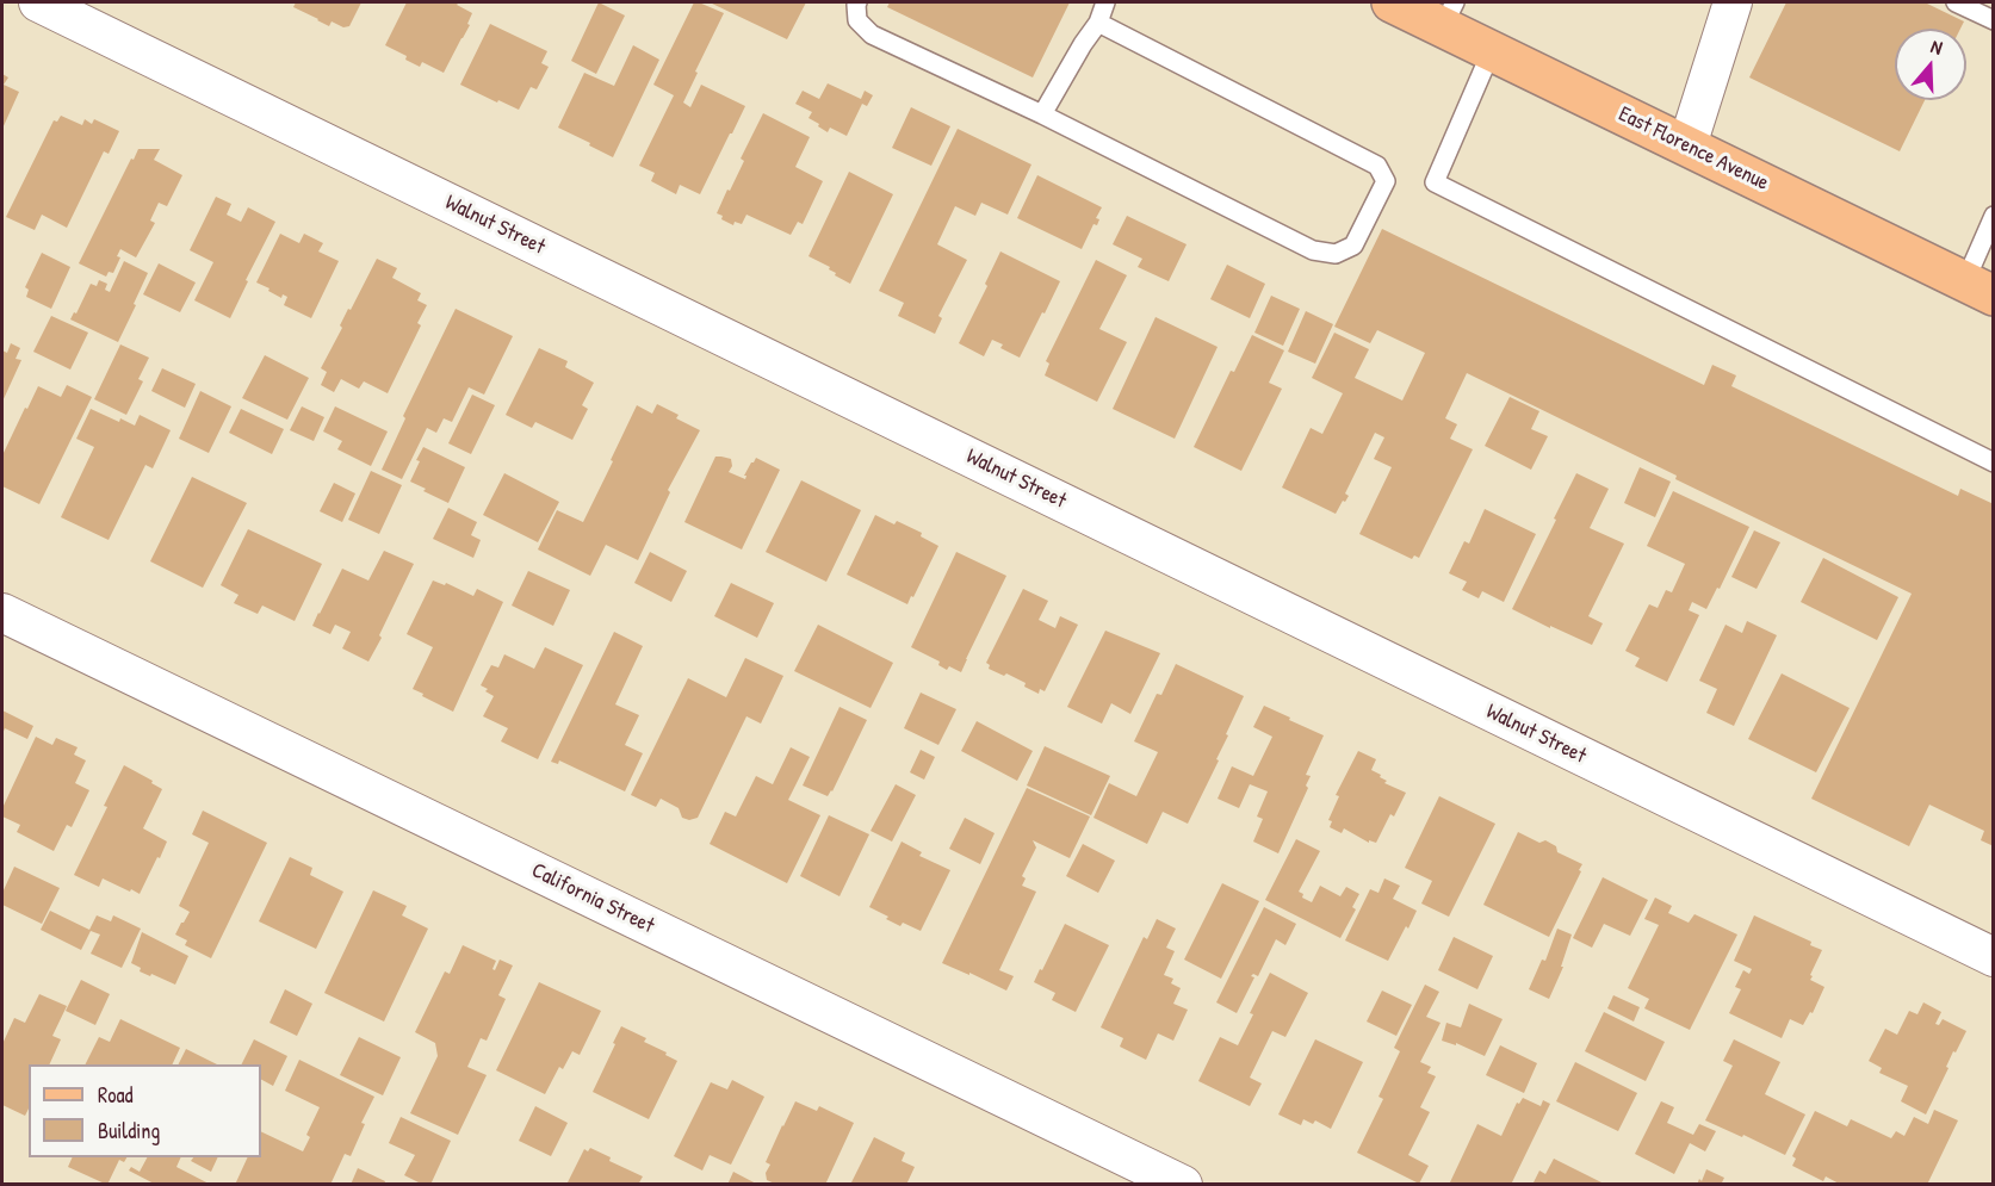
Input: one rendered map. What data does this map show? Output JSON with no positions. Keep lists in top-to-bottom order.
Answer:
{
  "streets": {
    "main road": ["East Florence Avenue"],
    "street": ["Walnut Street", "California Street"]
  },
  "legend": ["Road", "Building"],
  "north": "top"
}
